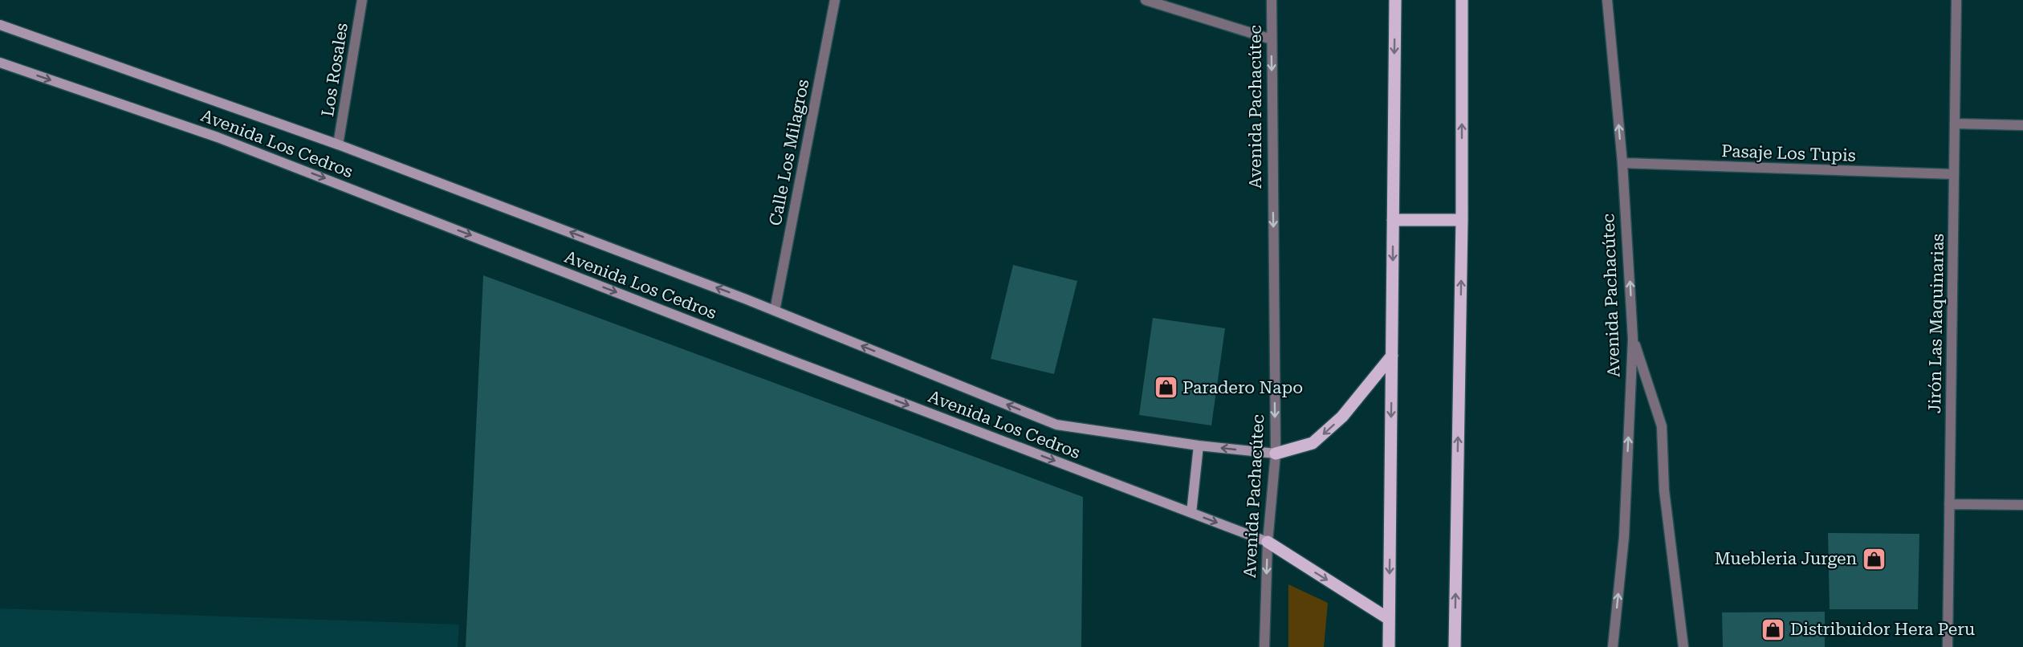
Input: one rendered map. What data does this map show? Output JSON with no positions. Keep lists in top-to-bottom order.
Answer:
{
  "streets": {
    "street": [
      "Los Rosales",
      "Avenida Pachacútec",
      "Avenida Los Cedros",
      "Calle Los Milagros",
      "Pasaje Los Tupis",
      "Jirón Las Maquinarias"
    ]
  },
  "crossings": [
    ["Los Rosales", "Avenida Los Cedros"],
    ["Avenida Pachacútec", "Avenida Los Cedros"],
    ["Avenida Pachacútec", "Pasaje Los Tupis"],
    ["Avenida Los Cedros", "Calle Los Milagros"],
    ["Pasaje Los Tupis", "Jirón Las Maquinarias"]
  ],
  "places": {
    "shop": ["Paradero Napo", "Muebleria Jurgen", "Distribuidor Hera Peru"]
  }
}
